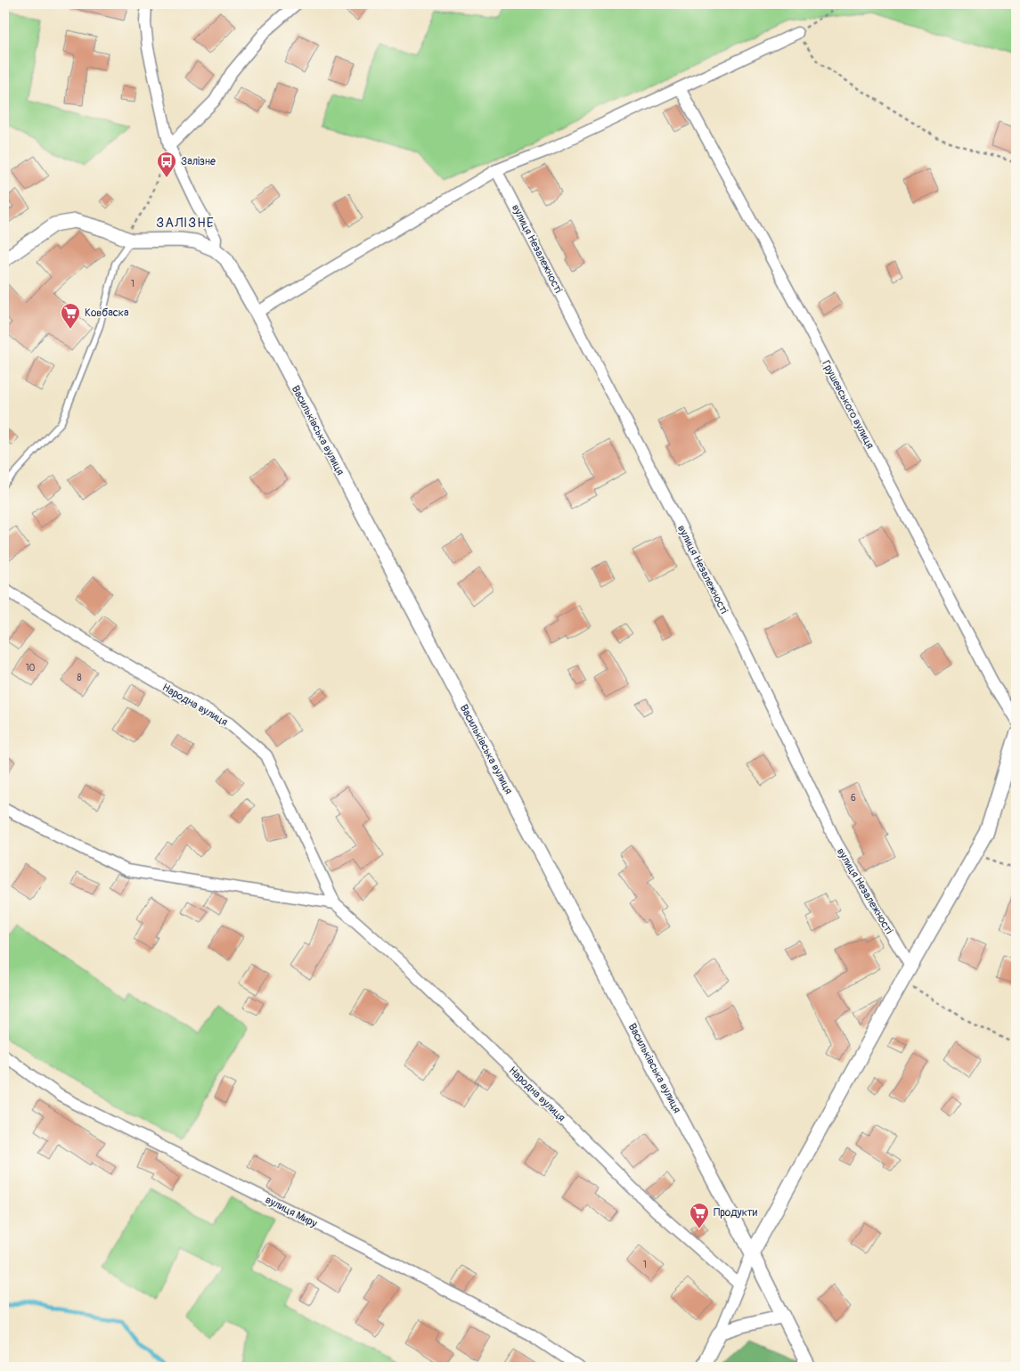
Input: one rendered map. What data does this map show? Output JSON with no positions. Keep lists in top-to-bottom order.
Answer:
{
  "streets": {
    "street": [
      "вулиця Незалежності",
      "Грушевського вулиця",
      "Васильківська вулиця",
      "Народна вулиця",
      "вулиця Миру"
    ]
  },
  "districts": ["ЗАЛІЗНЕ"],
  "places": {
    "bus stop": ["Залізне"],
    "supermarket": ["Ковбаска", "Продукти"]
  },
  "house_numbers": [
    "1",
    "10",
    "8",
    "6",
    "1"
  ]
}
